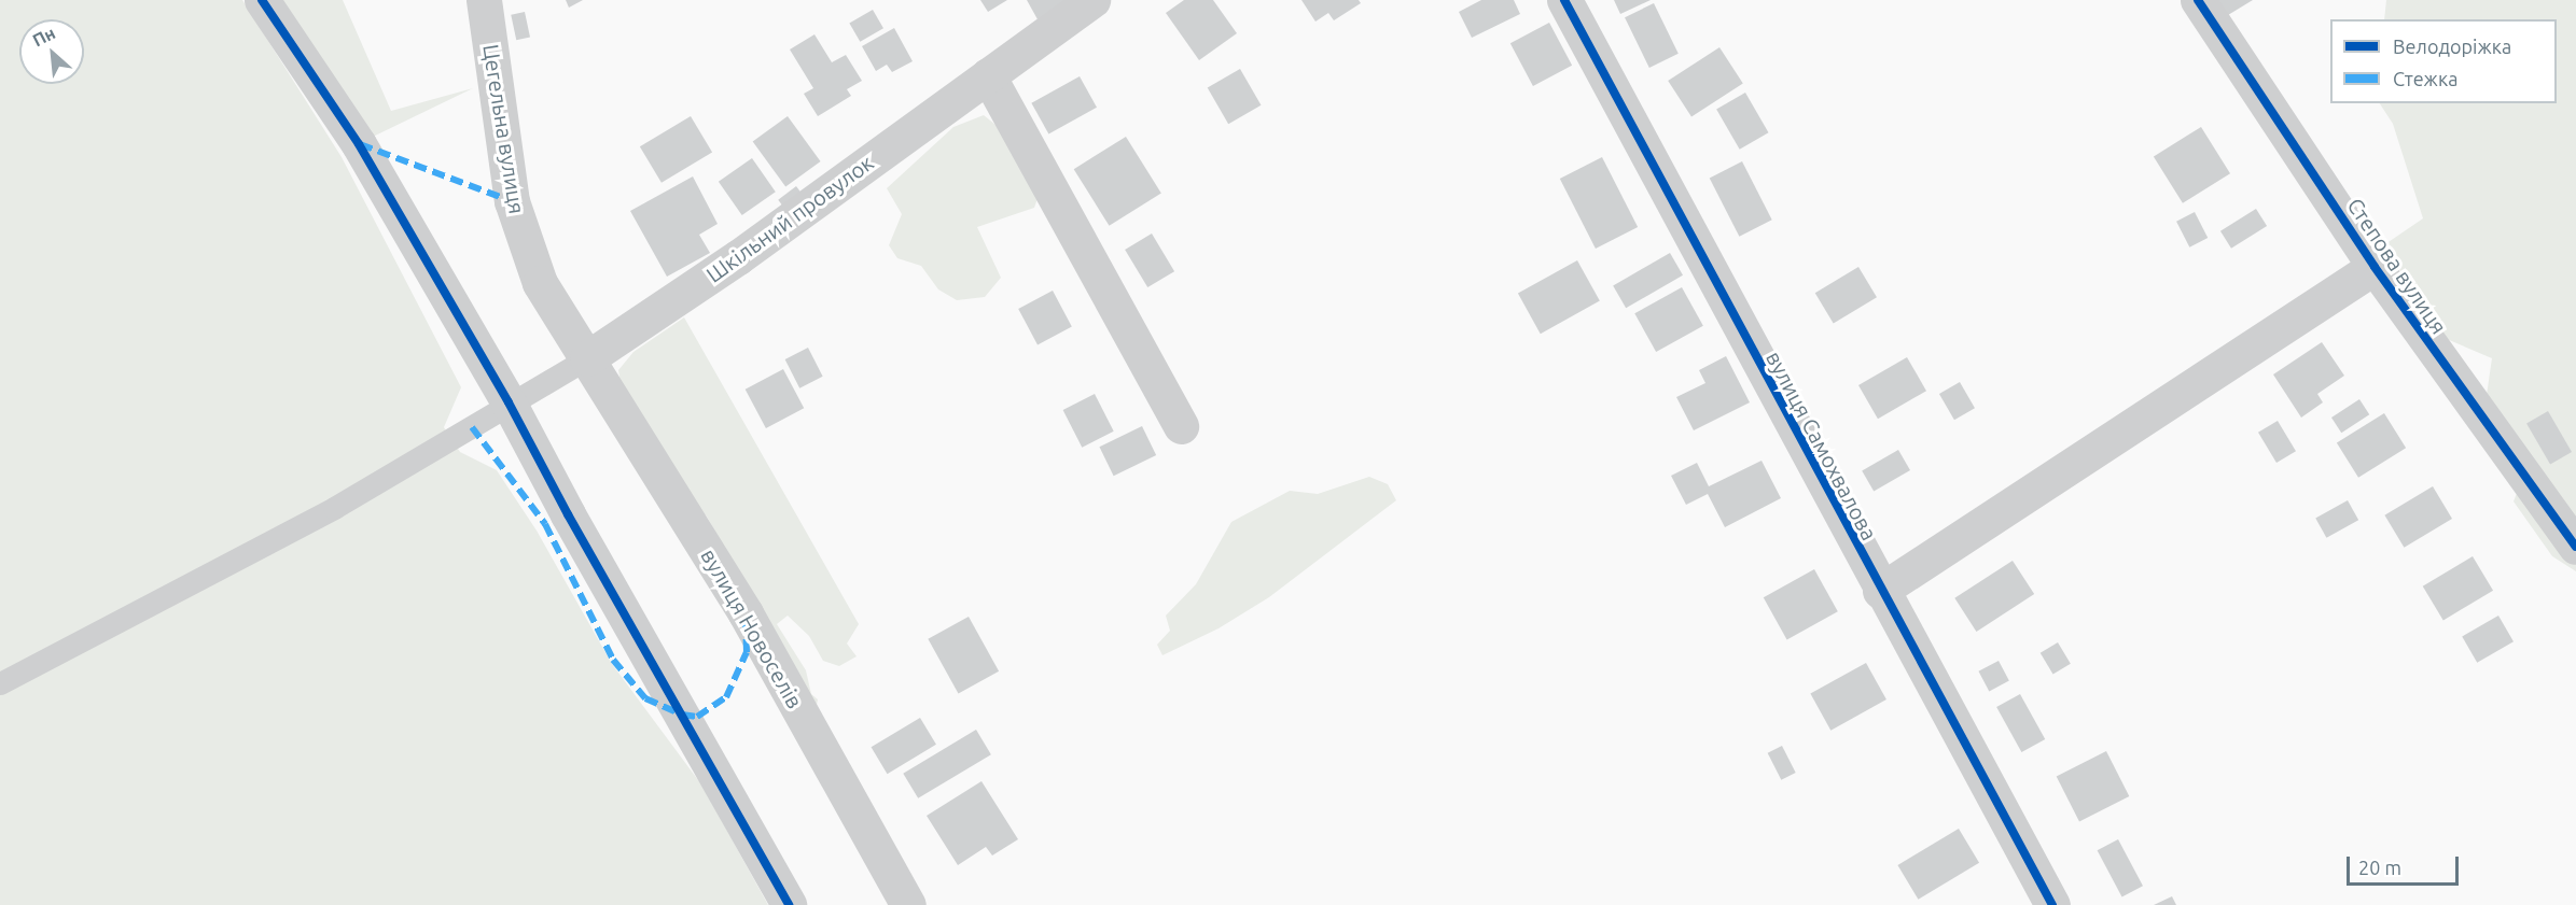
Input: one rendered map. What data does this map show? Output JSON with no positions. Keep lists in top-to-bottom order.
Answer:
{
  "streets": {
    "street": [
      "Цегельна вулиця",
      "Шкільний провулок",
      "Степова вулиця",
      "вулиця Самохвалова",
      "вулиця Новоселів"
    ]
  },
  "crossings": [
    ["Цегельна вулиця", "Шкільний провулок"],
    ["Цегельна вулиця", "вулиця Новоселів"],
    ["Шкільний провулок", "вулиця Новоселів"]
  ],
  "legend": ["Велодоріжка", "Стежка"],
  "scale_bar": "20 m",
  "north": "top left"
}
